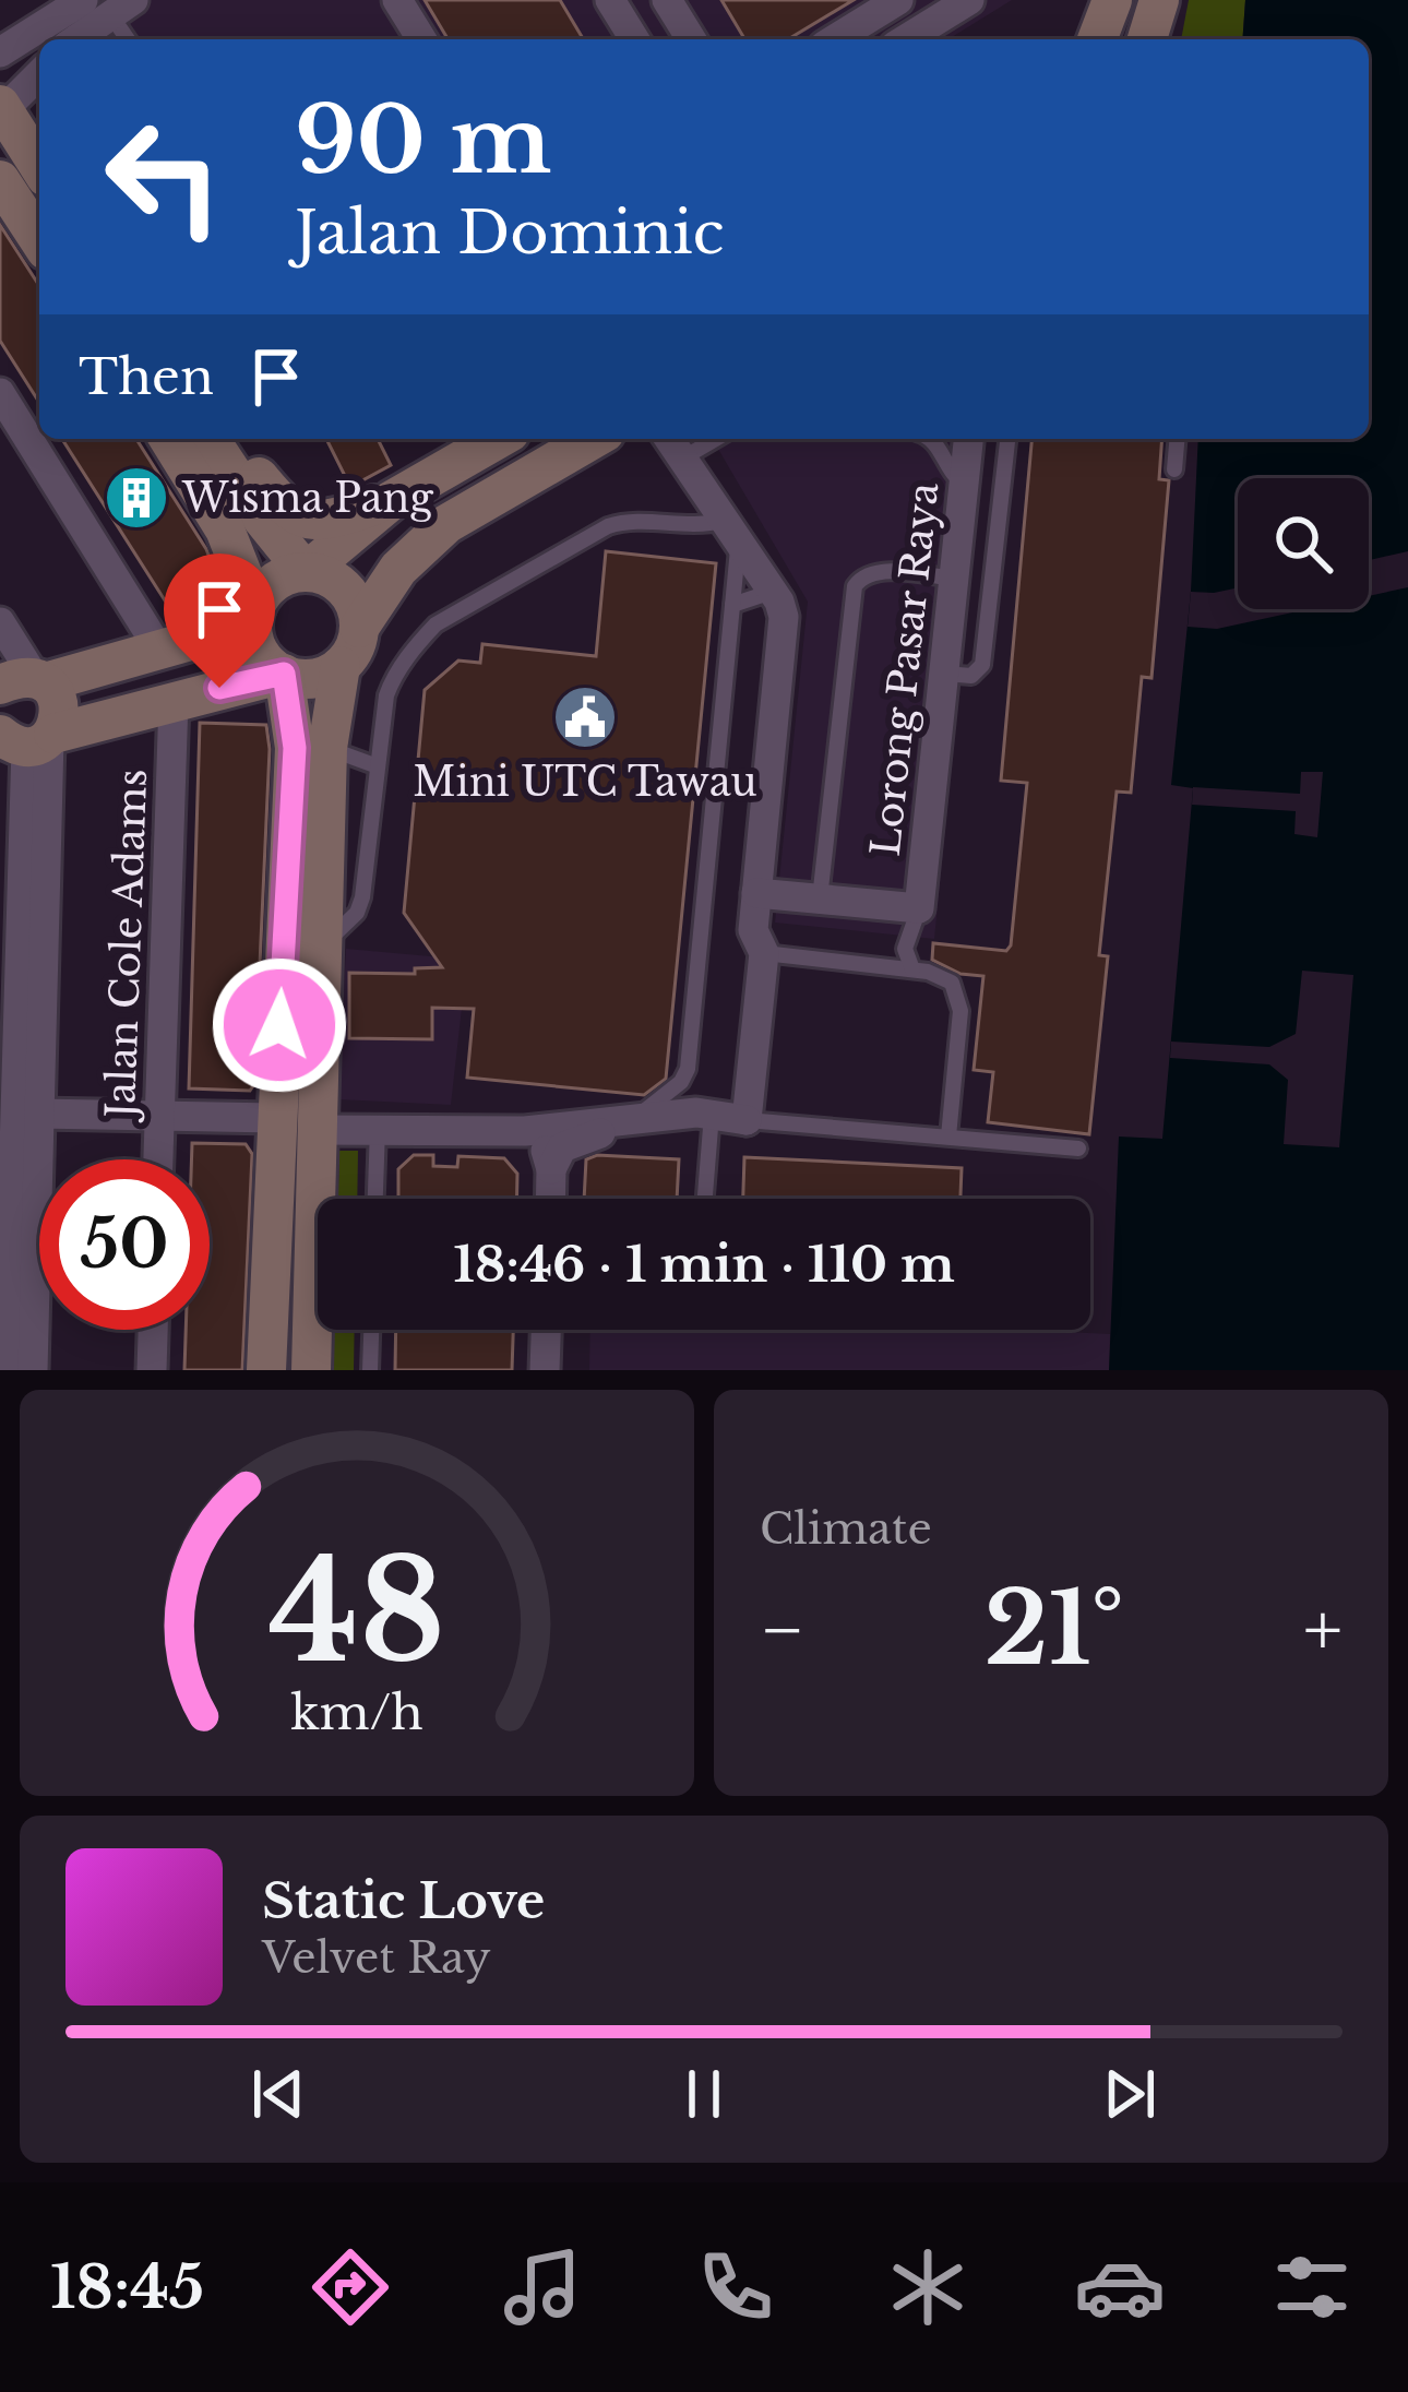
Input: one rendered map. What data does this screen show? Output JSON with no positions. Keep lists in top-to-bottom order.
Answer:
{
  "streets": {
    "street": ["Lorong Pasar Raya", "Jalan Cole Adams"]
  },
  "places": {
    "building": ["Wisma Pang"],
    "public building": ["Mini UTC Tawau"]
  },
  "page": {
    "turn": ["90 m", "Jalan Dominic"],
    "then": "Then",
    "limit": "50",
    "trip": "18:46 · 1 min · 110 m",
    "tile": "Climate",
    "heat": ["−", "21°", "+"],
    "song": ["Static Love", "Velvet Ray"],
    "tabs": "18:45",
    "gauge": ["48", "km/h"]
  }
}
